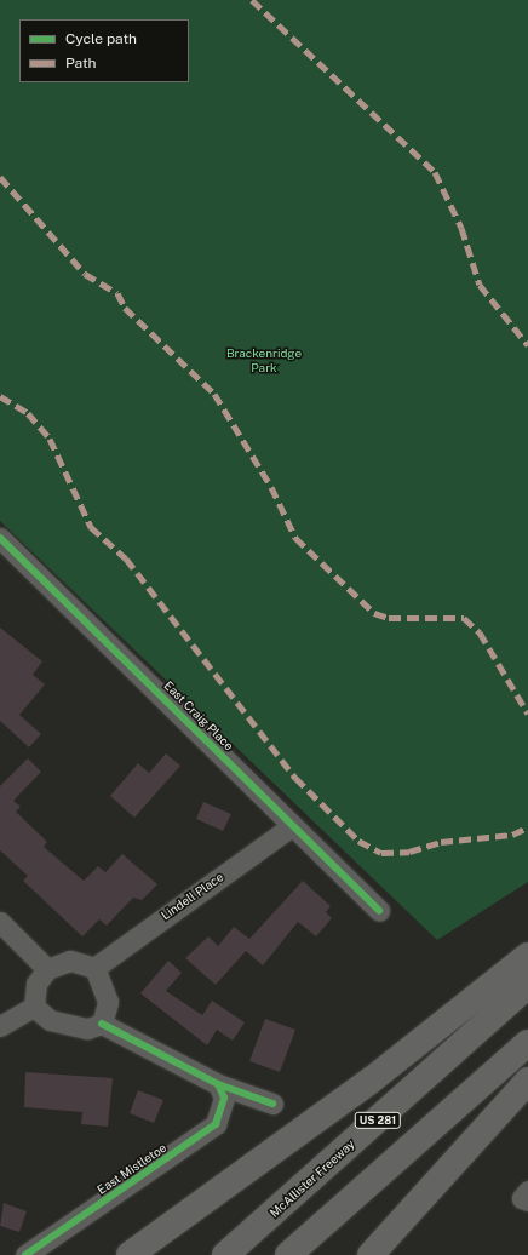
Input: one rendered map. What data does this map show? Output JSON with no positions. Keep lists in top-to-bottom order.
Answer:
{
  "streets": {
    "highway": ["US 281", "McAllister Freeway"],
    "street": ["East Craig Place", "Lindell Place", "East Mistletoe"]
  },
  "crossings": [
    ["East Craig Place", "Lindell Place"]
  ],
  "parks": ["Brackenridge Park"],
  "legend": ["Cycle path", "Path"]
}
